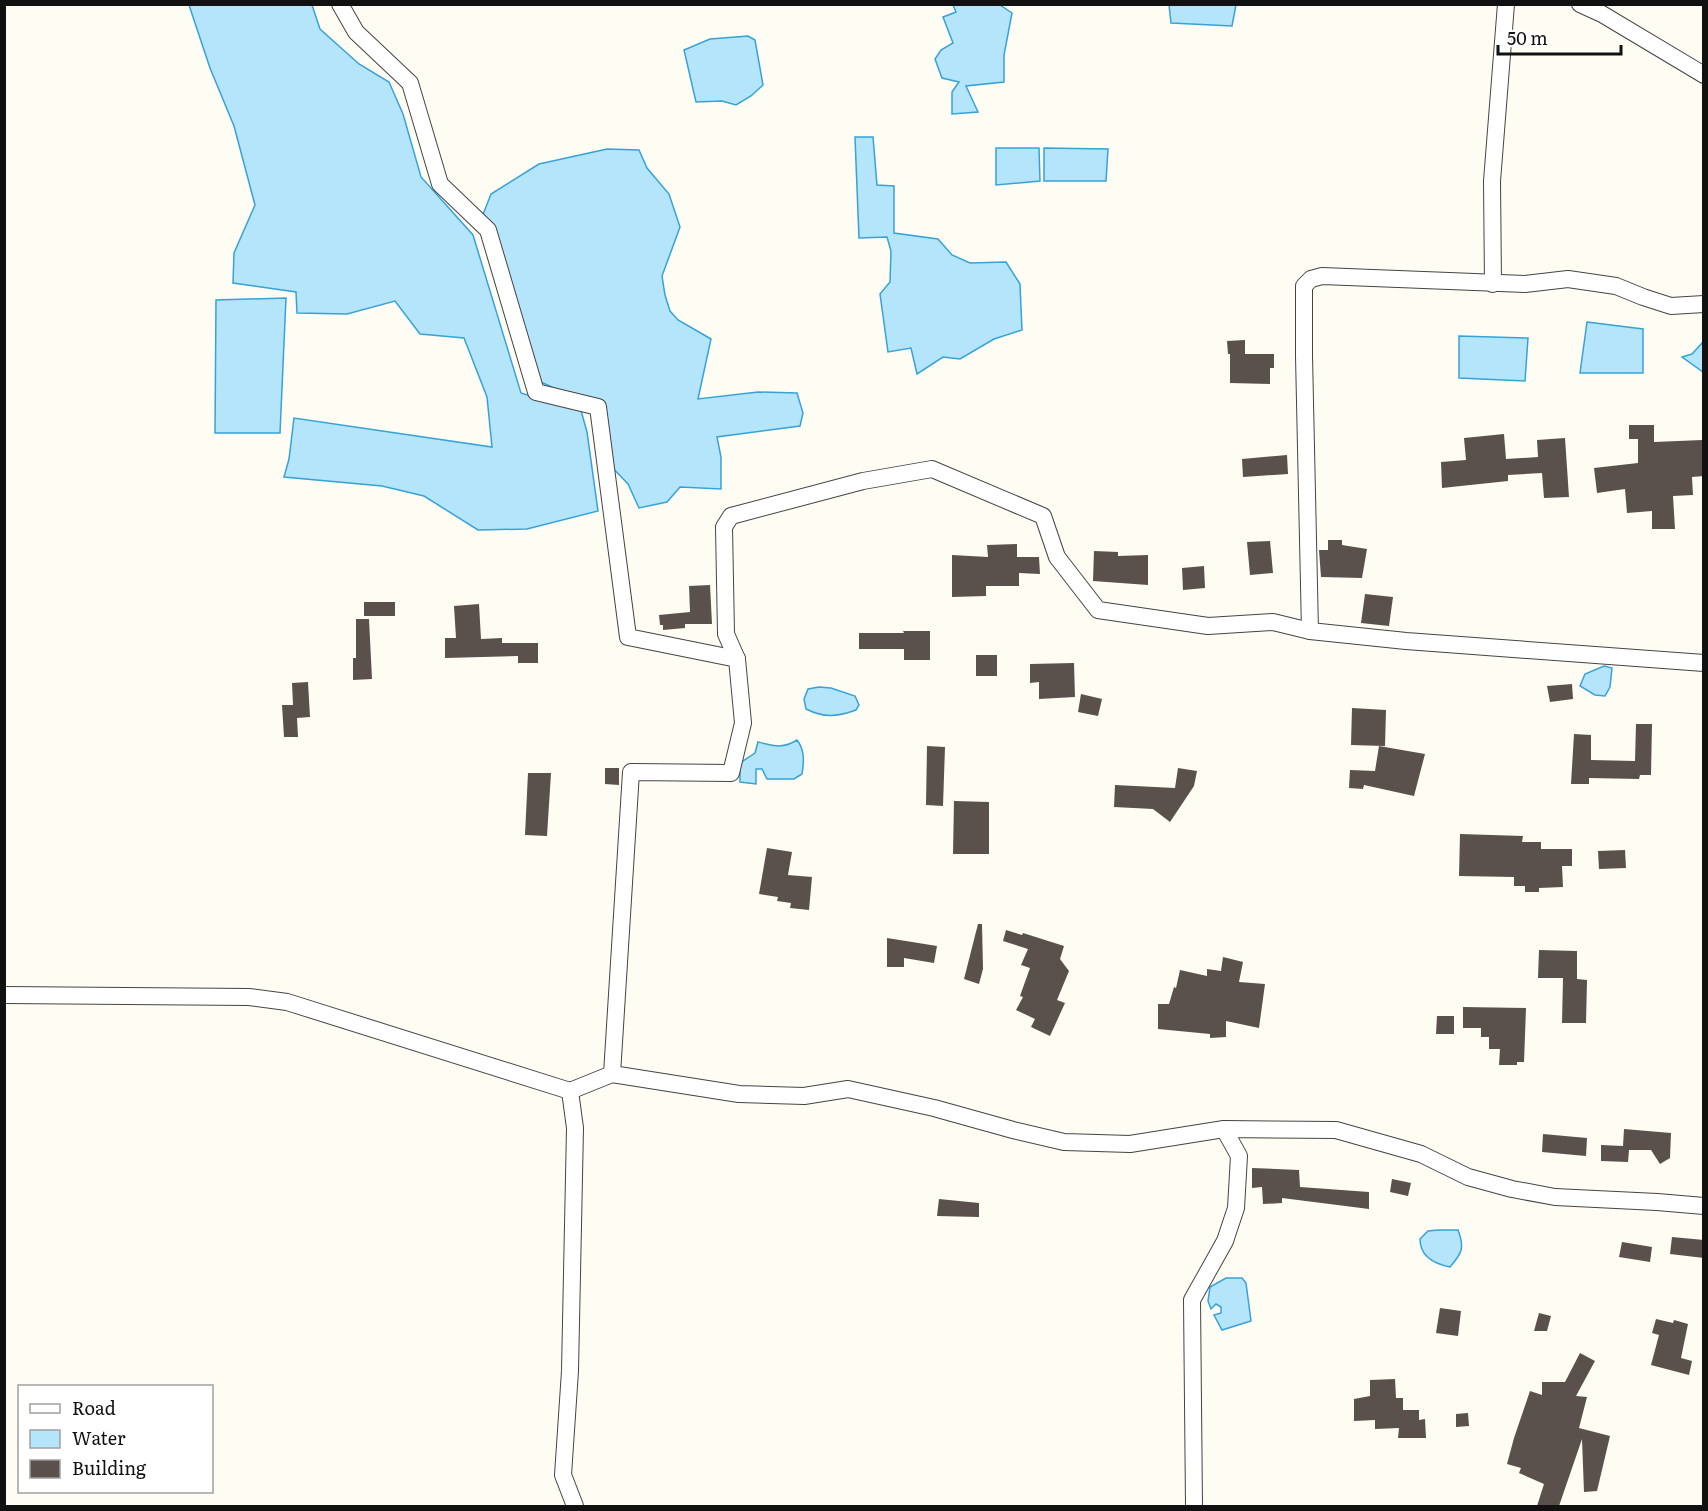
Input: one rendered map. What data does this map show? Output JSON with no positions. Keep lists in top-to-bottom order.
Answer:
{
  "legend": ["Road", "Water", "Building"],
  "scale_bar": "50 m"
}
